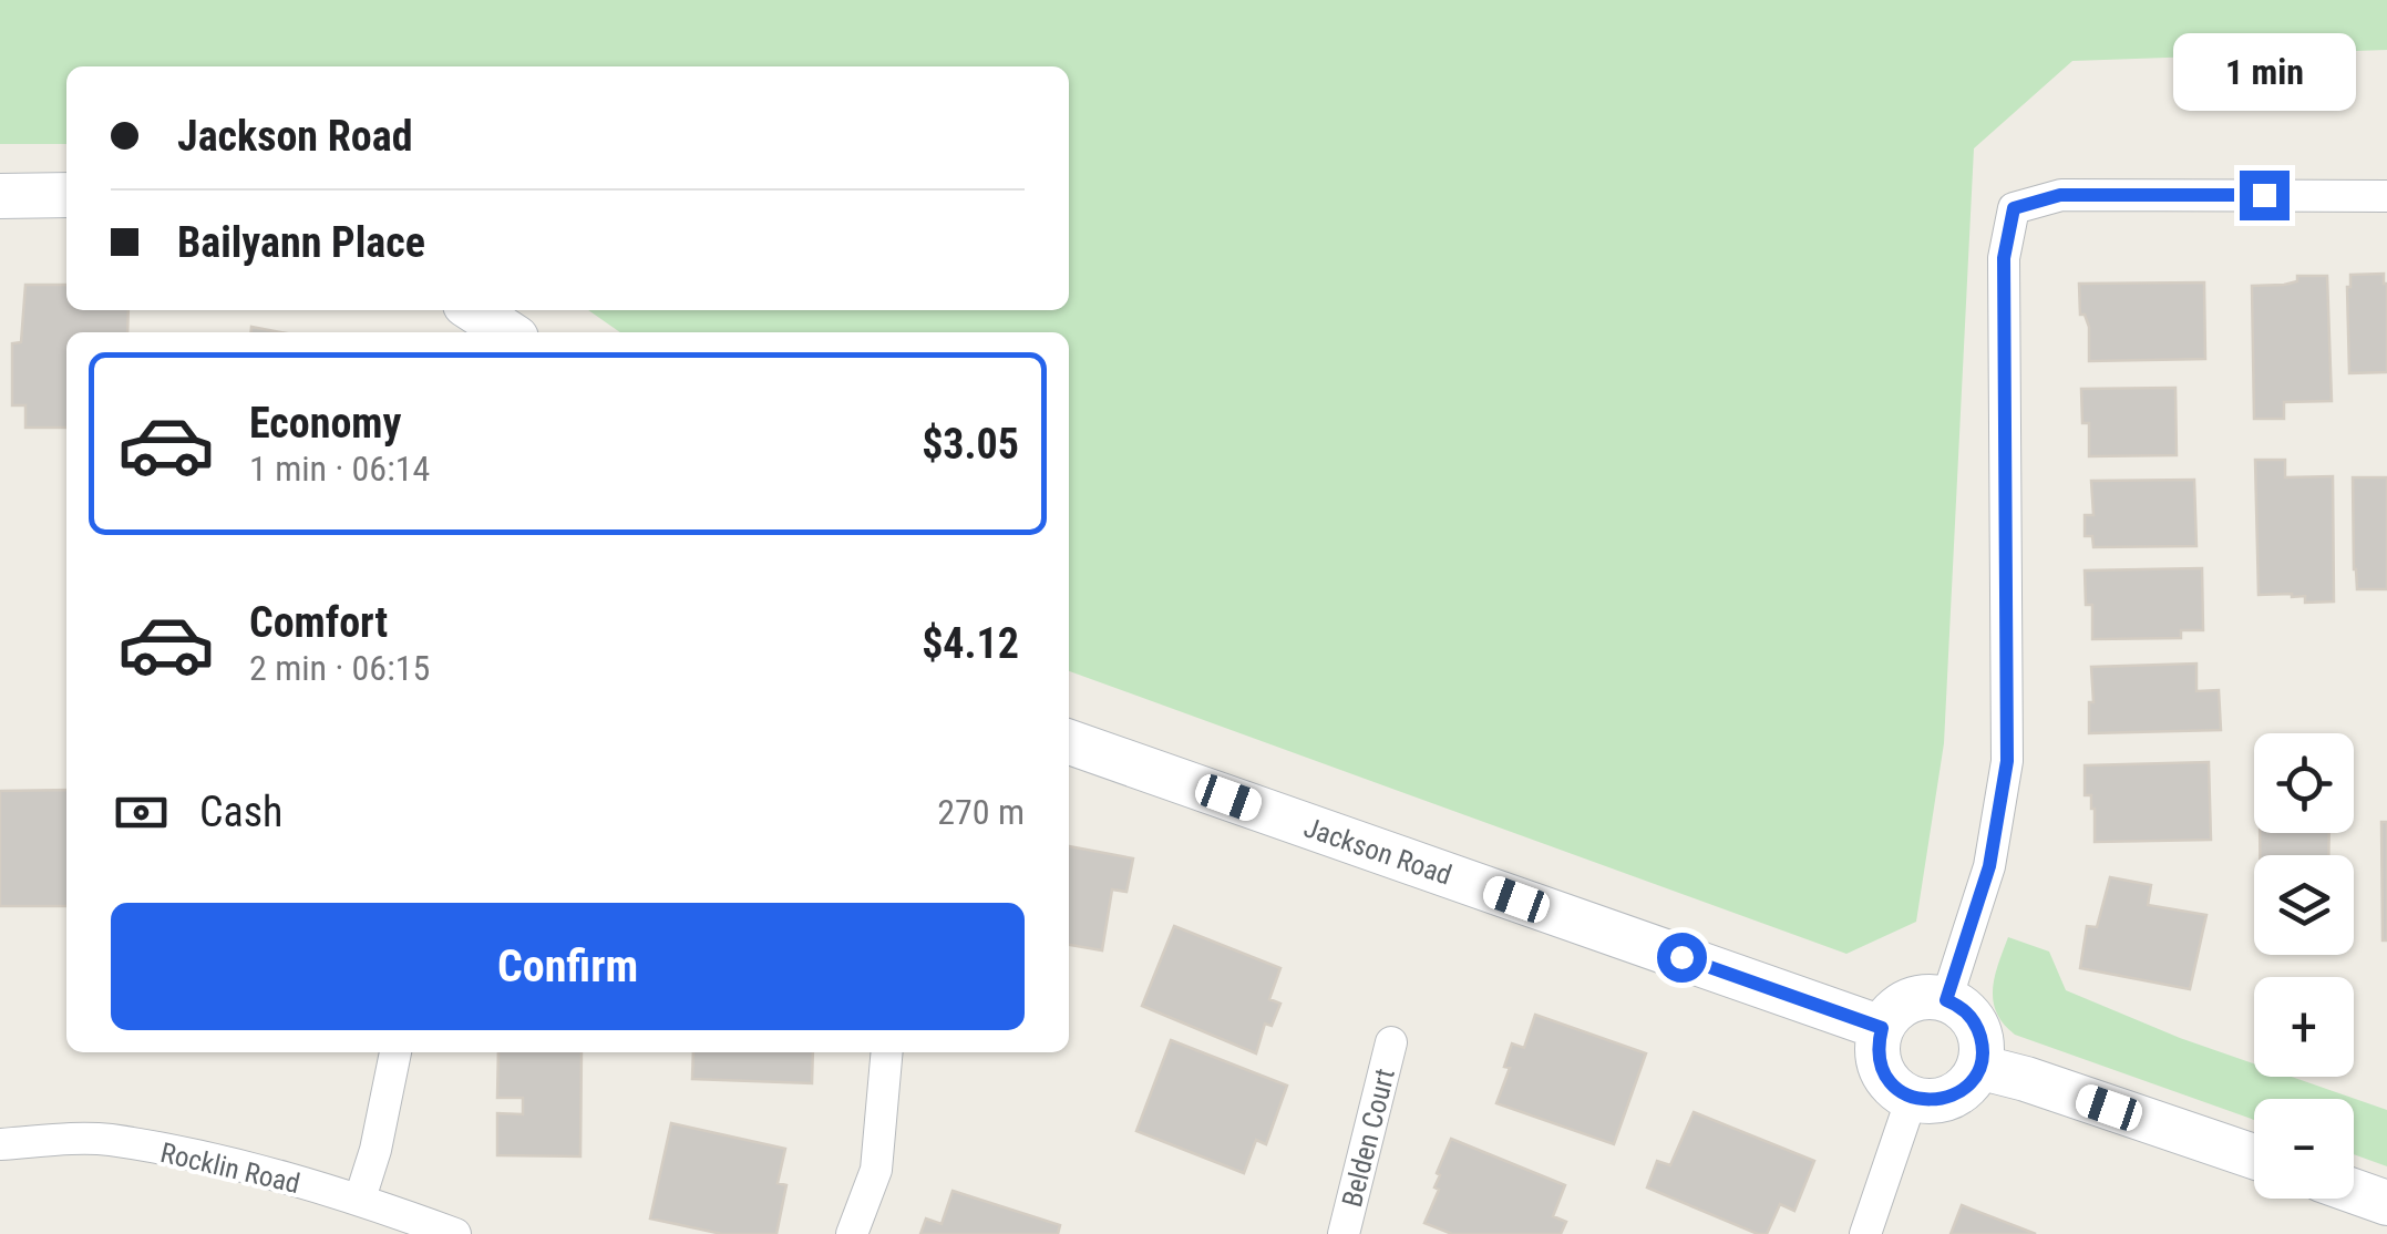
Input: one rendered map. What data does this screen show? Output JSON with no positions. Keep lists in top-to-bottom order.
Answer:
{
  "streets": {
    "street": ["Jackson Road", "Belden Court", "Rocklin Road"]
  },
  "page": {
    "bubble": "1 min",
    "banner": ["Jackson Road", "Bailyann Place"],
    "list": [
      {
        "name": "Economy",
        "note": "1 min · 06:14",
        "value": "$3.05"
      },
      {
        "name": "Comfort",
        "note": "2 min · 06:15",
        "value": "$4.12"
      }
    ],
    "map_buttons": ["+", "−"],
    "pay": ["Cash", "270 m"],
    "buttons": "Confirm"
  }
}
